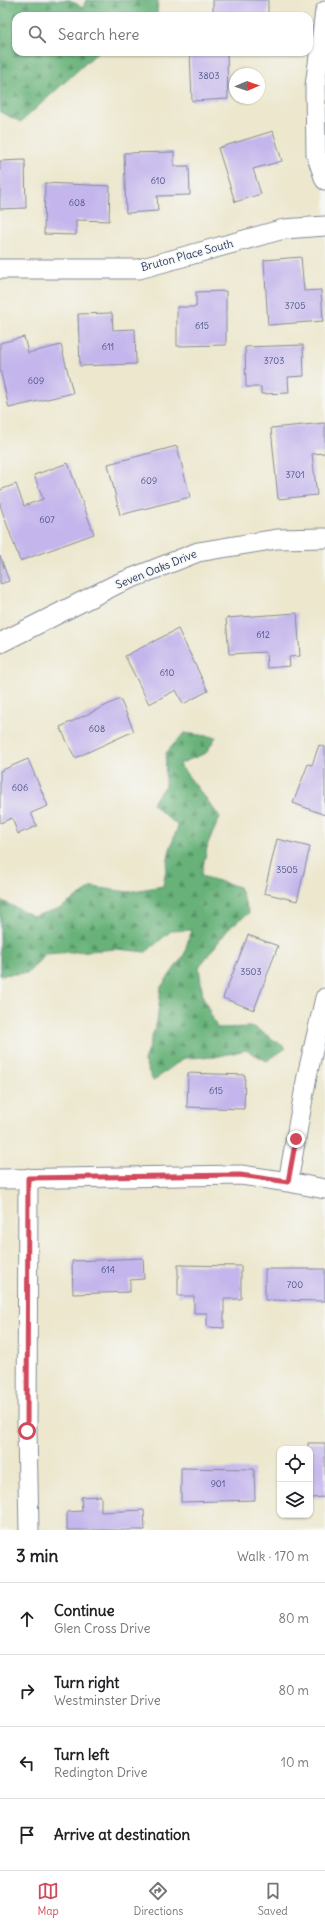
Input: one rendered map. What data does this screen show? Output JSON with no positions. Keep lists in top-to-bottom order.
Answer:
{
  "streets": {
    "street": ["Bruton Place South", "Seven Oaks Drive"]
  },
  "house_numbers": [
    "3803",
    "610",
    "608",
    "3705",
    "615",
    "611",
    "3703",
    "609",
    "3701",
    "609",
    "607",
    "612",
    "610",
    "608",
    "606",
    "3505",
    "3503",
    "615",
    "614",
    "700",
    "901"
  ],
  "north": "right",
  "page": {
    "search": "Search here",
    "heading": ["3 min", "Walk · 170 m"],
    "list": [
      ["Continue", "Glen Cross Drive", "80 m"],
      ["Turn right", "Westminster Drive", "80 m"],
      ["Turn left", "Redington Drive", "10 m"],
      "Arrive at destination"
    ],
    "nav": ["Map", "Directions", "Saved"]
  }
}
